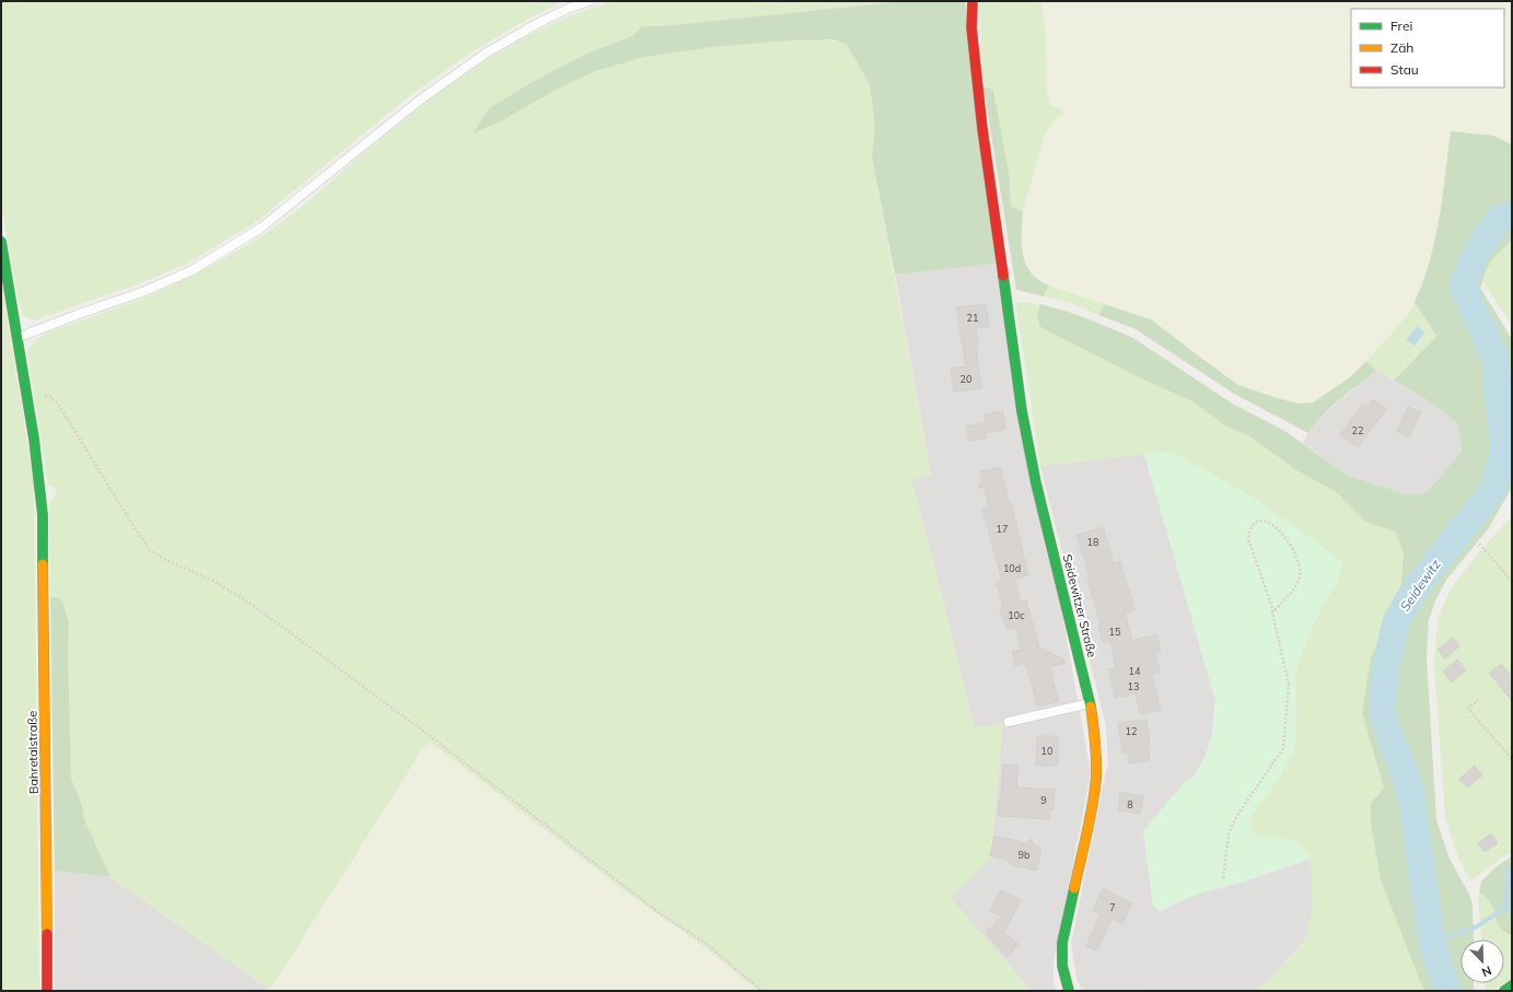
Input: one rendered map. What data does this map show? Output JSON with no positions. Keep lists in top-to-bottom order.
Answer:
{
  "streets": {
    "street": ["Seidewitzer Straße", "Bahretalstraße"]
  },
  "water": ["Seidewitz"],
  "house_numbers": [
    "21",
    "20",
    "22",
    "17",
    "18",
    "10d",
    "10c",
    "15",
    "14",
    "13",
    "12",
    "10",
    "9",
    "8",
    "9b",
    "7"
  ],
  "legend": ["Frei", "Zäh", "Stau"],
  "north": "bottom right"
}
